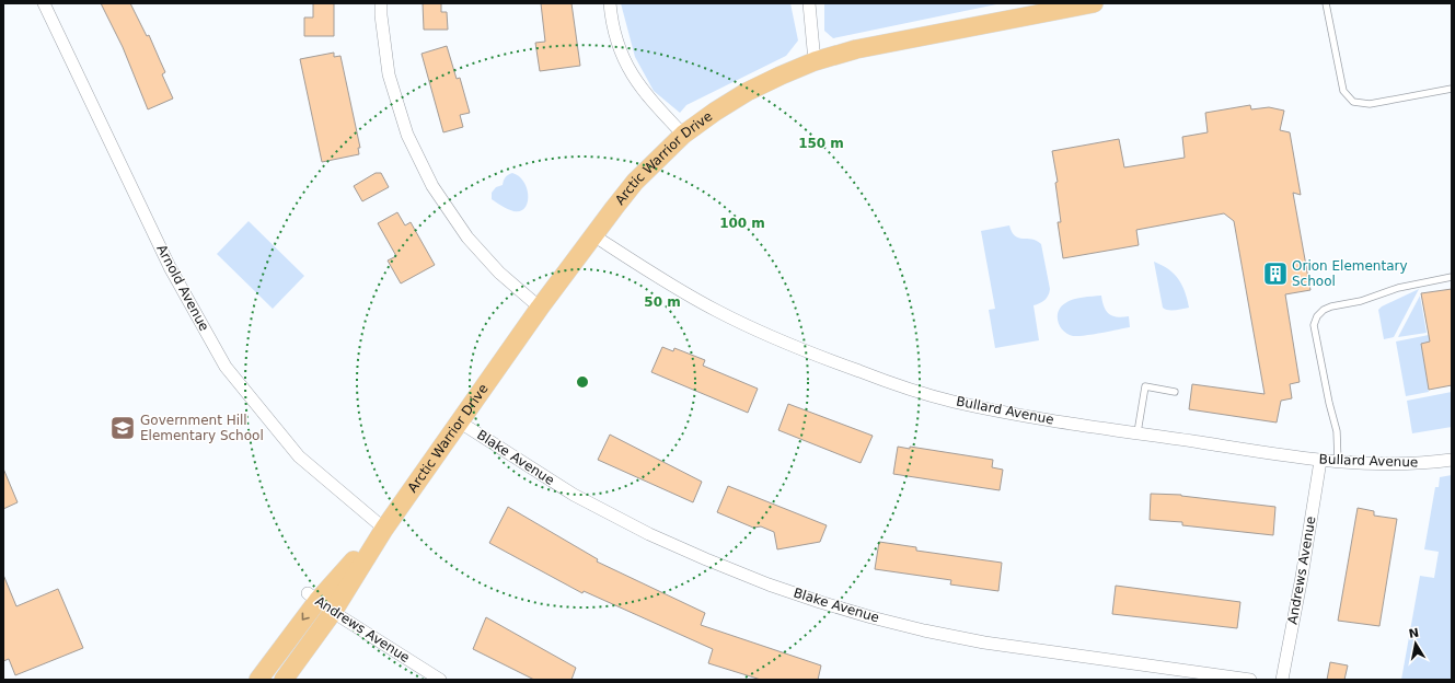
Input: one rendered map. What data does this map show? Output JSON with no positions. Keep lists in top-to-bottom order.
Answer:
{
  "streets": {
    "main road": ["Arctic Warrior Drive"],
    "street": [
      "Arnold Avenue",
      "Bullard Avenue",
      "Blake Avenue",
      "Andrews Avenue"
    ]
  },
  "crossings": [
    ["Arctic Warrior Drive", "Arnold Avenue"],
    ["Arctic Warrior Drive", "Bullard Avenue"],
    ["Arctic Warrior Drive", "Blake Avenue"],
    ["Arctic Warrior Drive", "Andrews Avenue"],
    ["Bullard Avenue", "Andrews Avenue"]
  ],
  "places": {
    "building": ["Orion Elementary School"],
    "school or university": ["Government Hill Elementary School"]
  },
  "north": "top",
  "rings": ["150 m", "100 m", "50 m"]
}
